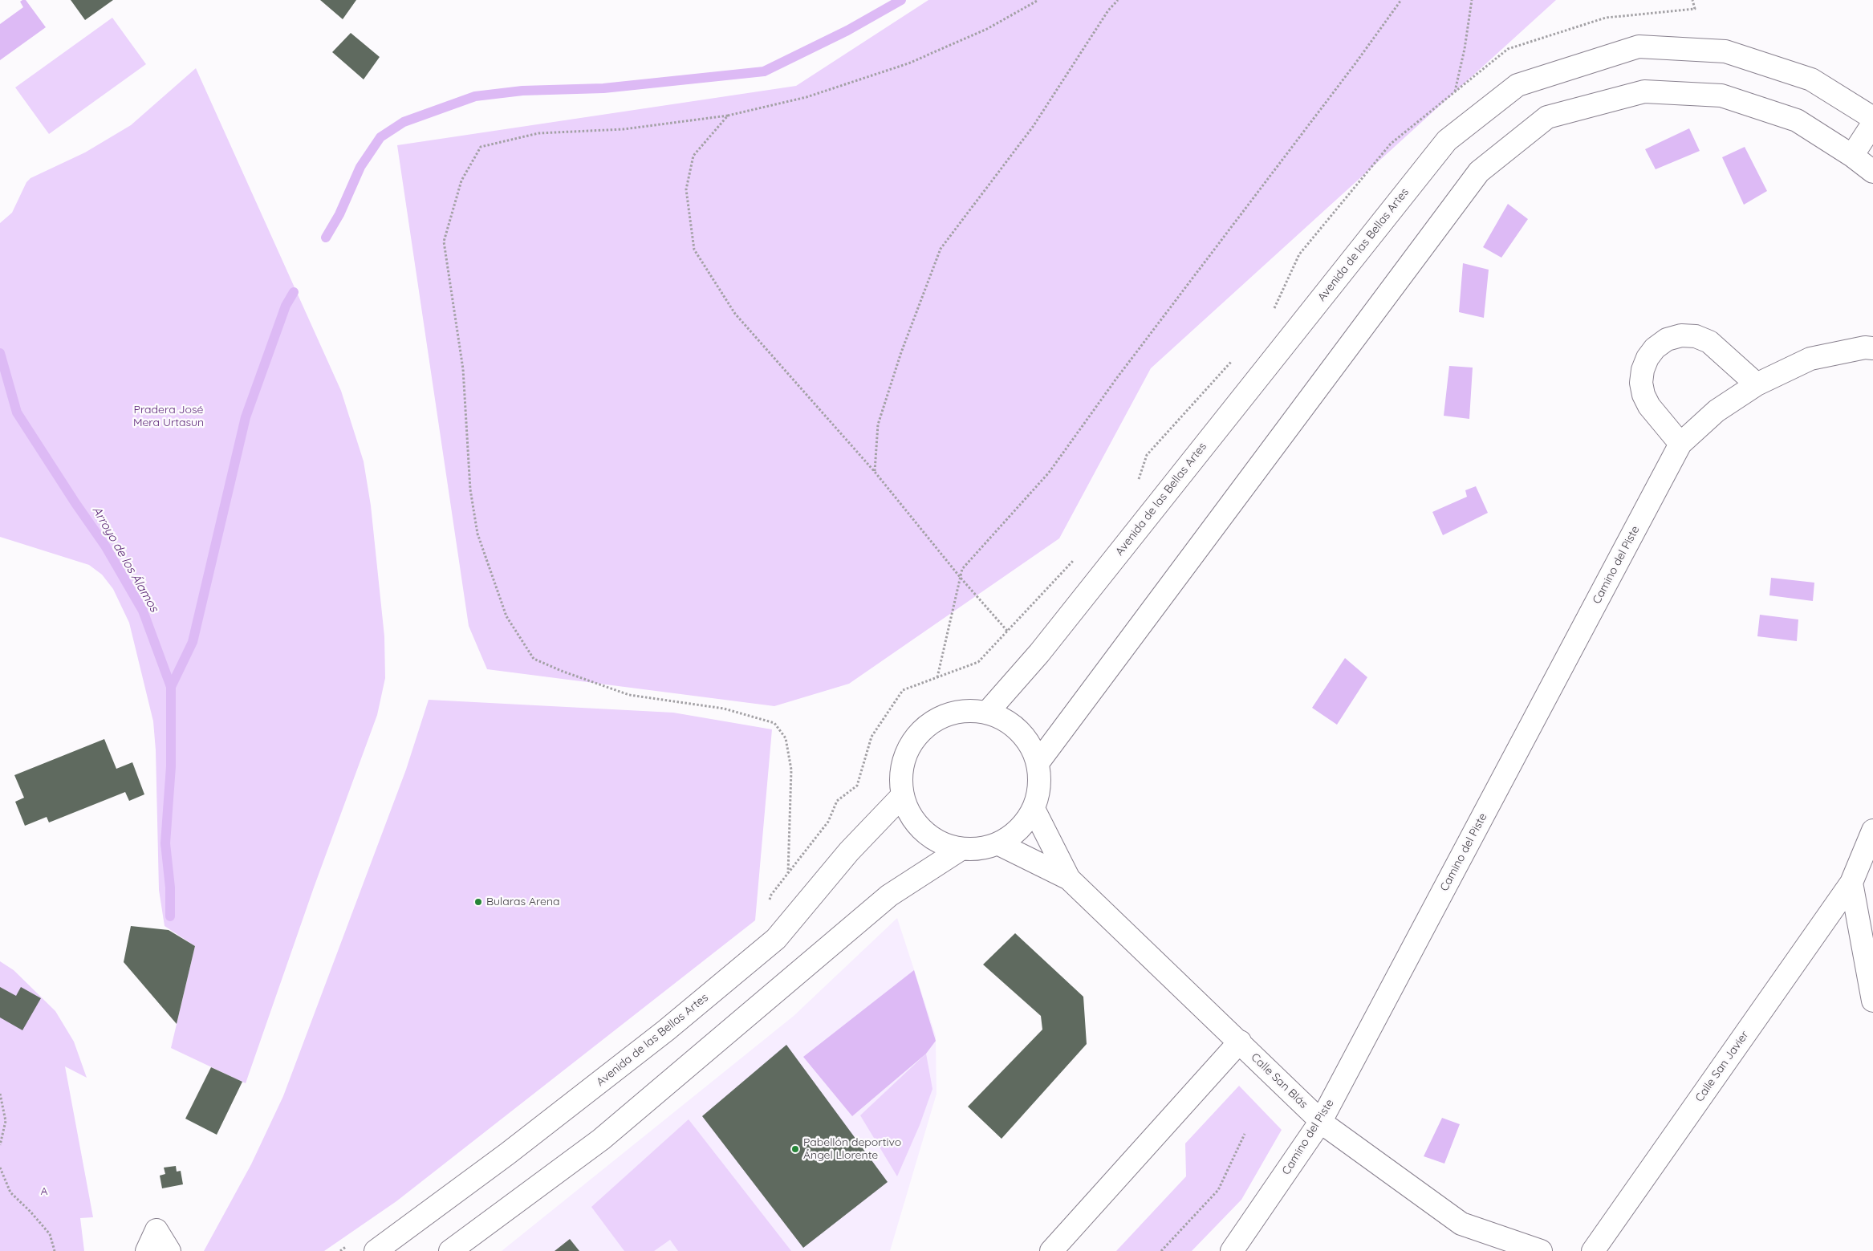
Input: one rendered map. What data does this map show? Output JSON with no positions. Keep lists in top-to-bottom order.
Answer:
{
  "streets": {
    "street": [
      "Avenida de las Bellas Artes",
      "Camino del Piste",
      "Calle San Javier",
      "Calle San Blás"
    ]
  },
  "crossings": [
    ["Avenida de las Bellas Artes", "Calle San Blás"],
    ["Camino del Piste", "Calle San Blás"]
  ],
  "water": ["Arroyo de los Álamos"],
  "parks": ["Pradera José Mera Urtasun", "A"],
  "places": ["Bularas Arena", "Pabellón deportivo Ángel Llorente"]
}
